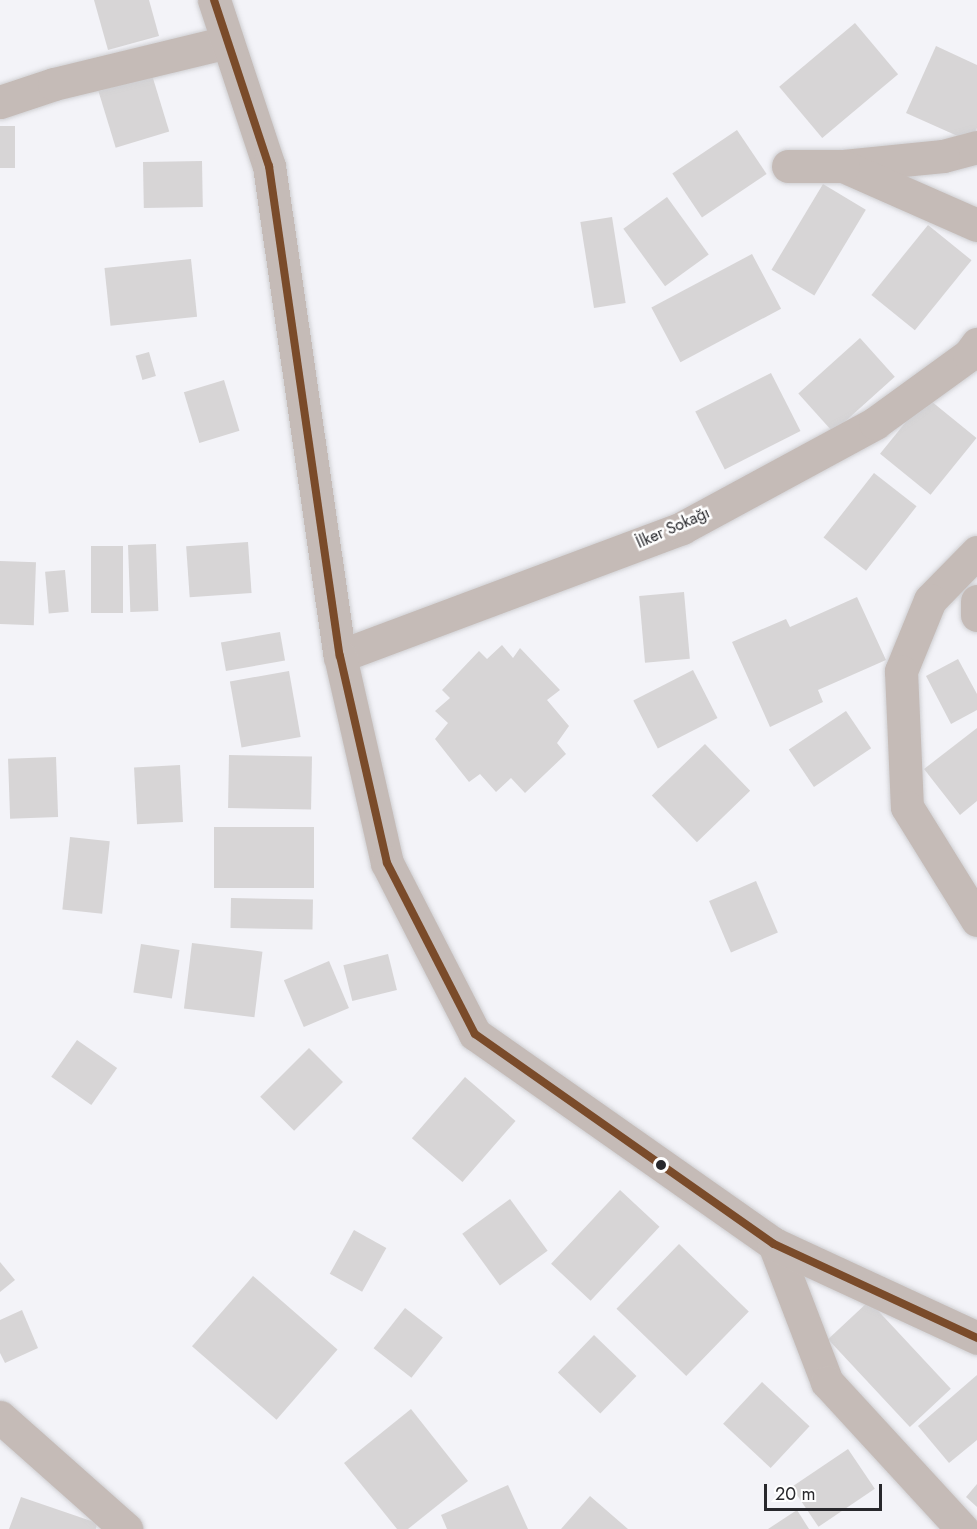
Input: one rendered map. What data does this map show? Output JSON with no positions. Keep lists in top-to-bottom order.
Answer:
{
  "streets": {
    "street": ["İlker Sokağı"]
  },
  "scale_bar": "20 m"
}
